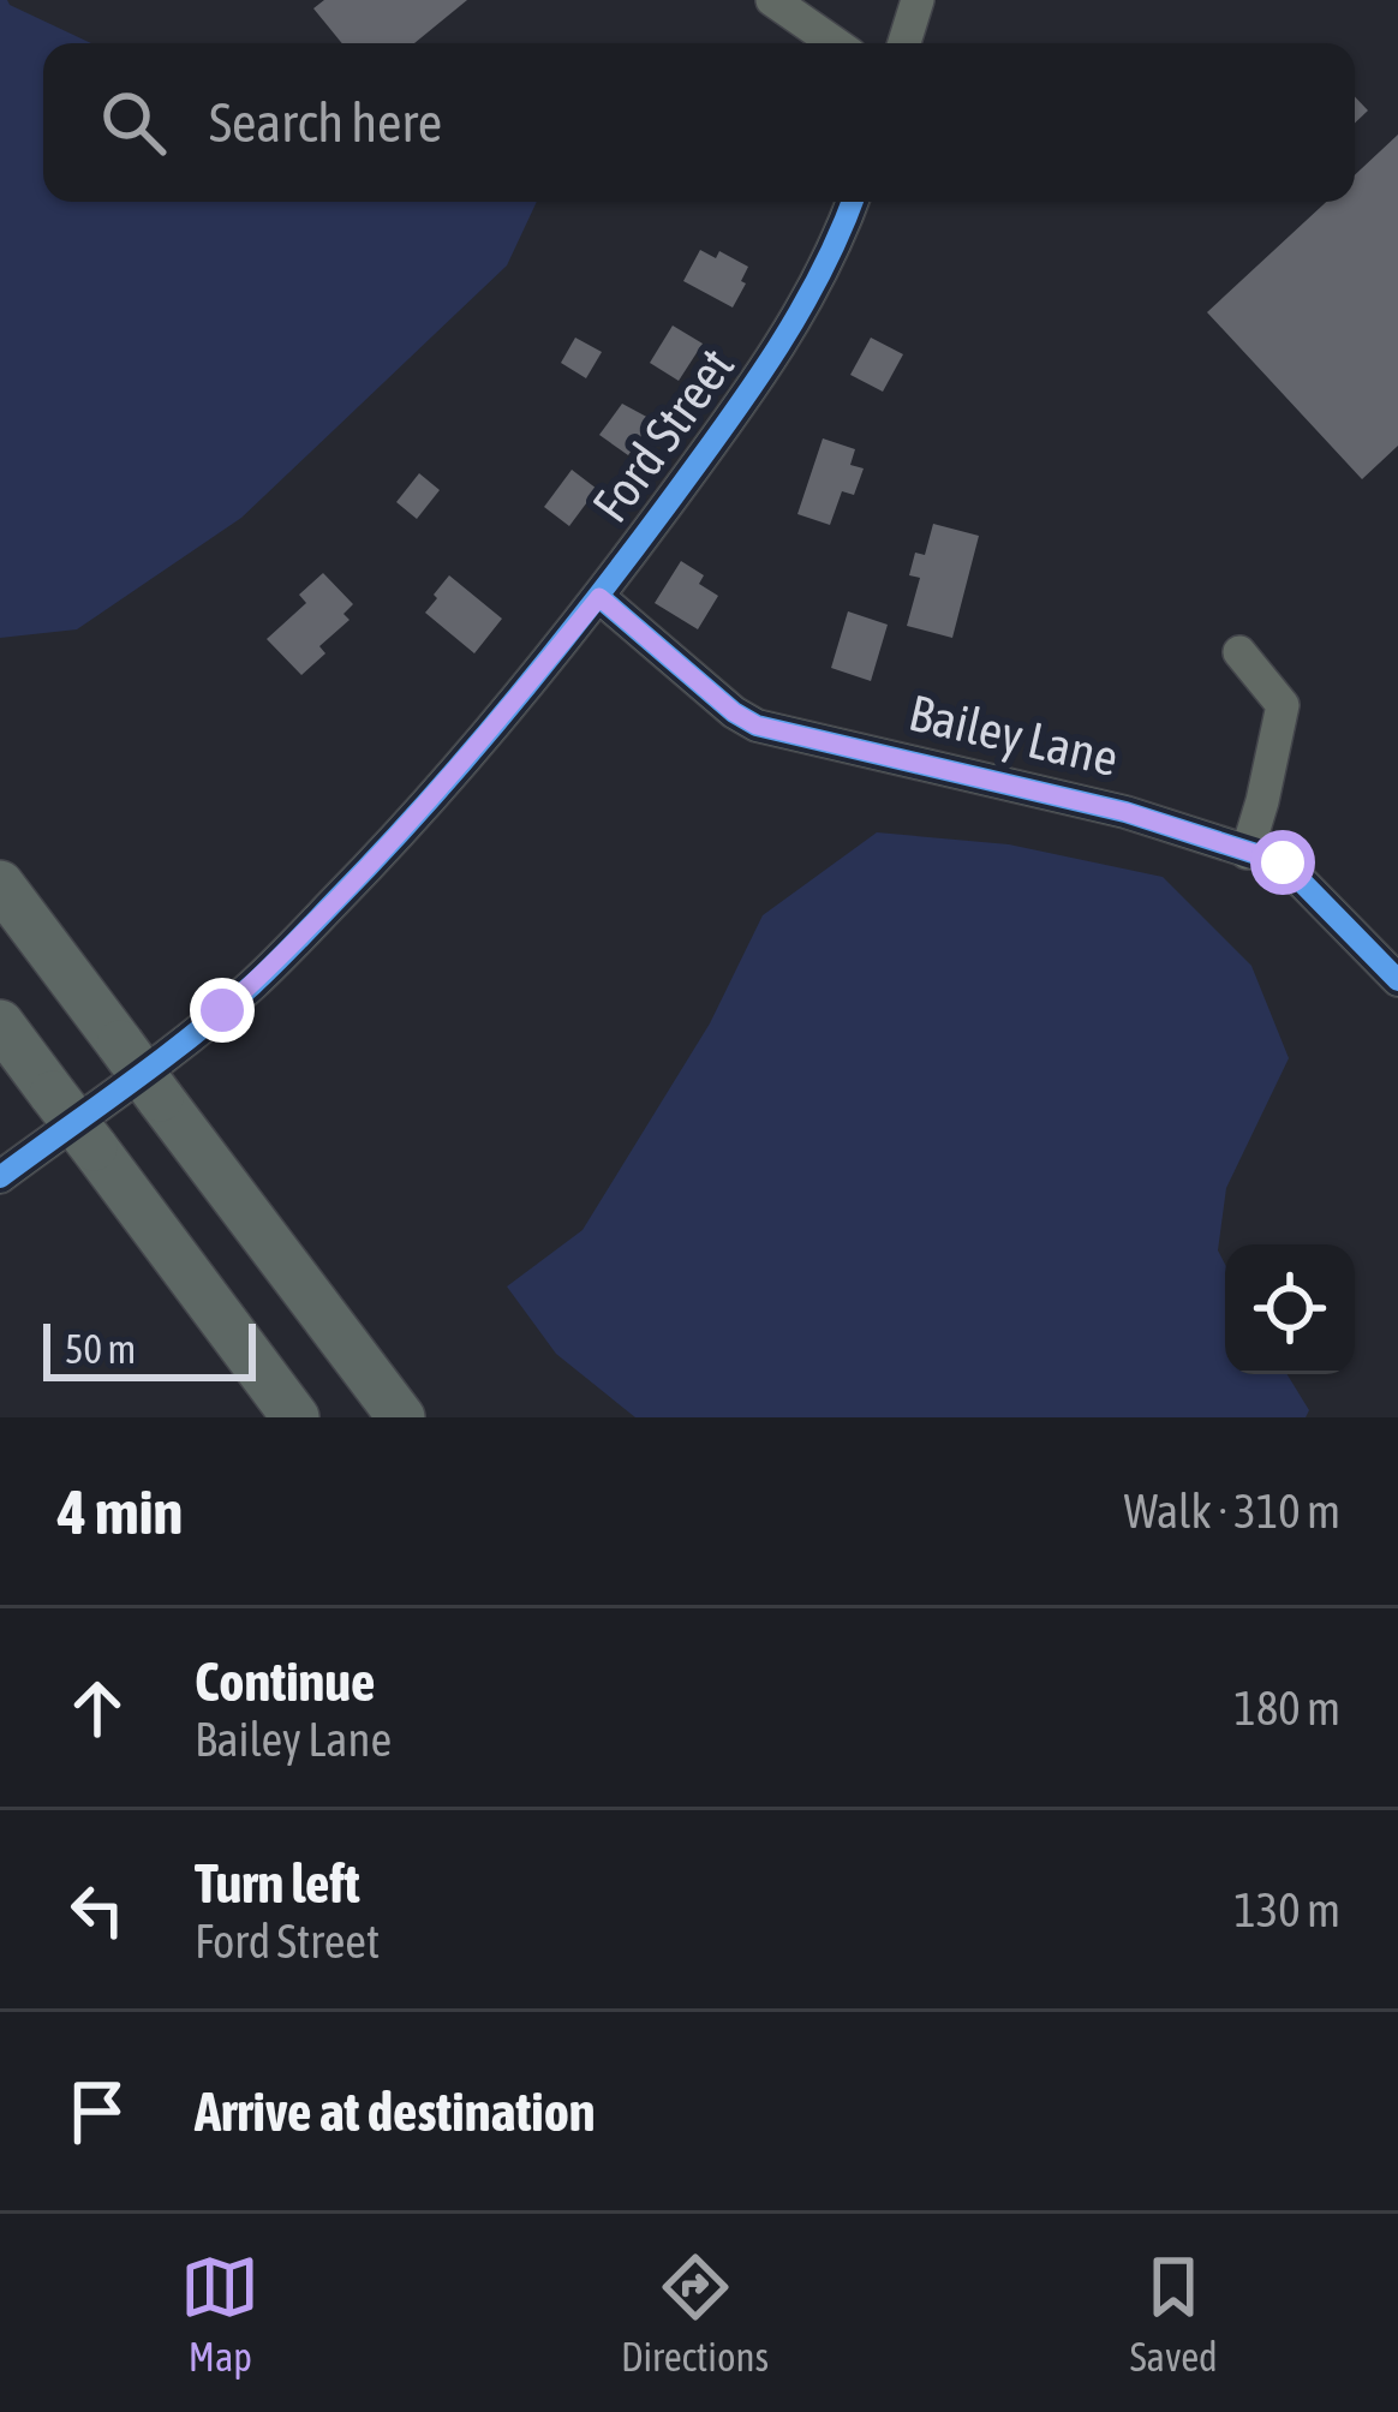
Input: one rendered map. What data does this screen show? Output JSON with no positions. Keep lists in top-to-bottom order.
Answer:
{
  "streets": {
    "street": ["Ford Street", "Bailey Lane"]
  },
  "crossings": [
    ["Ford Street", "Bailey Lane"]
  ],
  "scale_bar": "50 m",
  "page": {
    "search": "Search here",
    "scale": "50 m",
    "heading": ["4 min", "Walk · 310 m"],
    "list": [
      ["Continue", "Bailey Lane", "180 m"],
      ["Turn left", "Ford Street", "130 m"],
      "Arrive at destination"
    ],
    "nav": ["Map", "Directions", "Saved"]
  }
}
